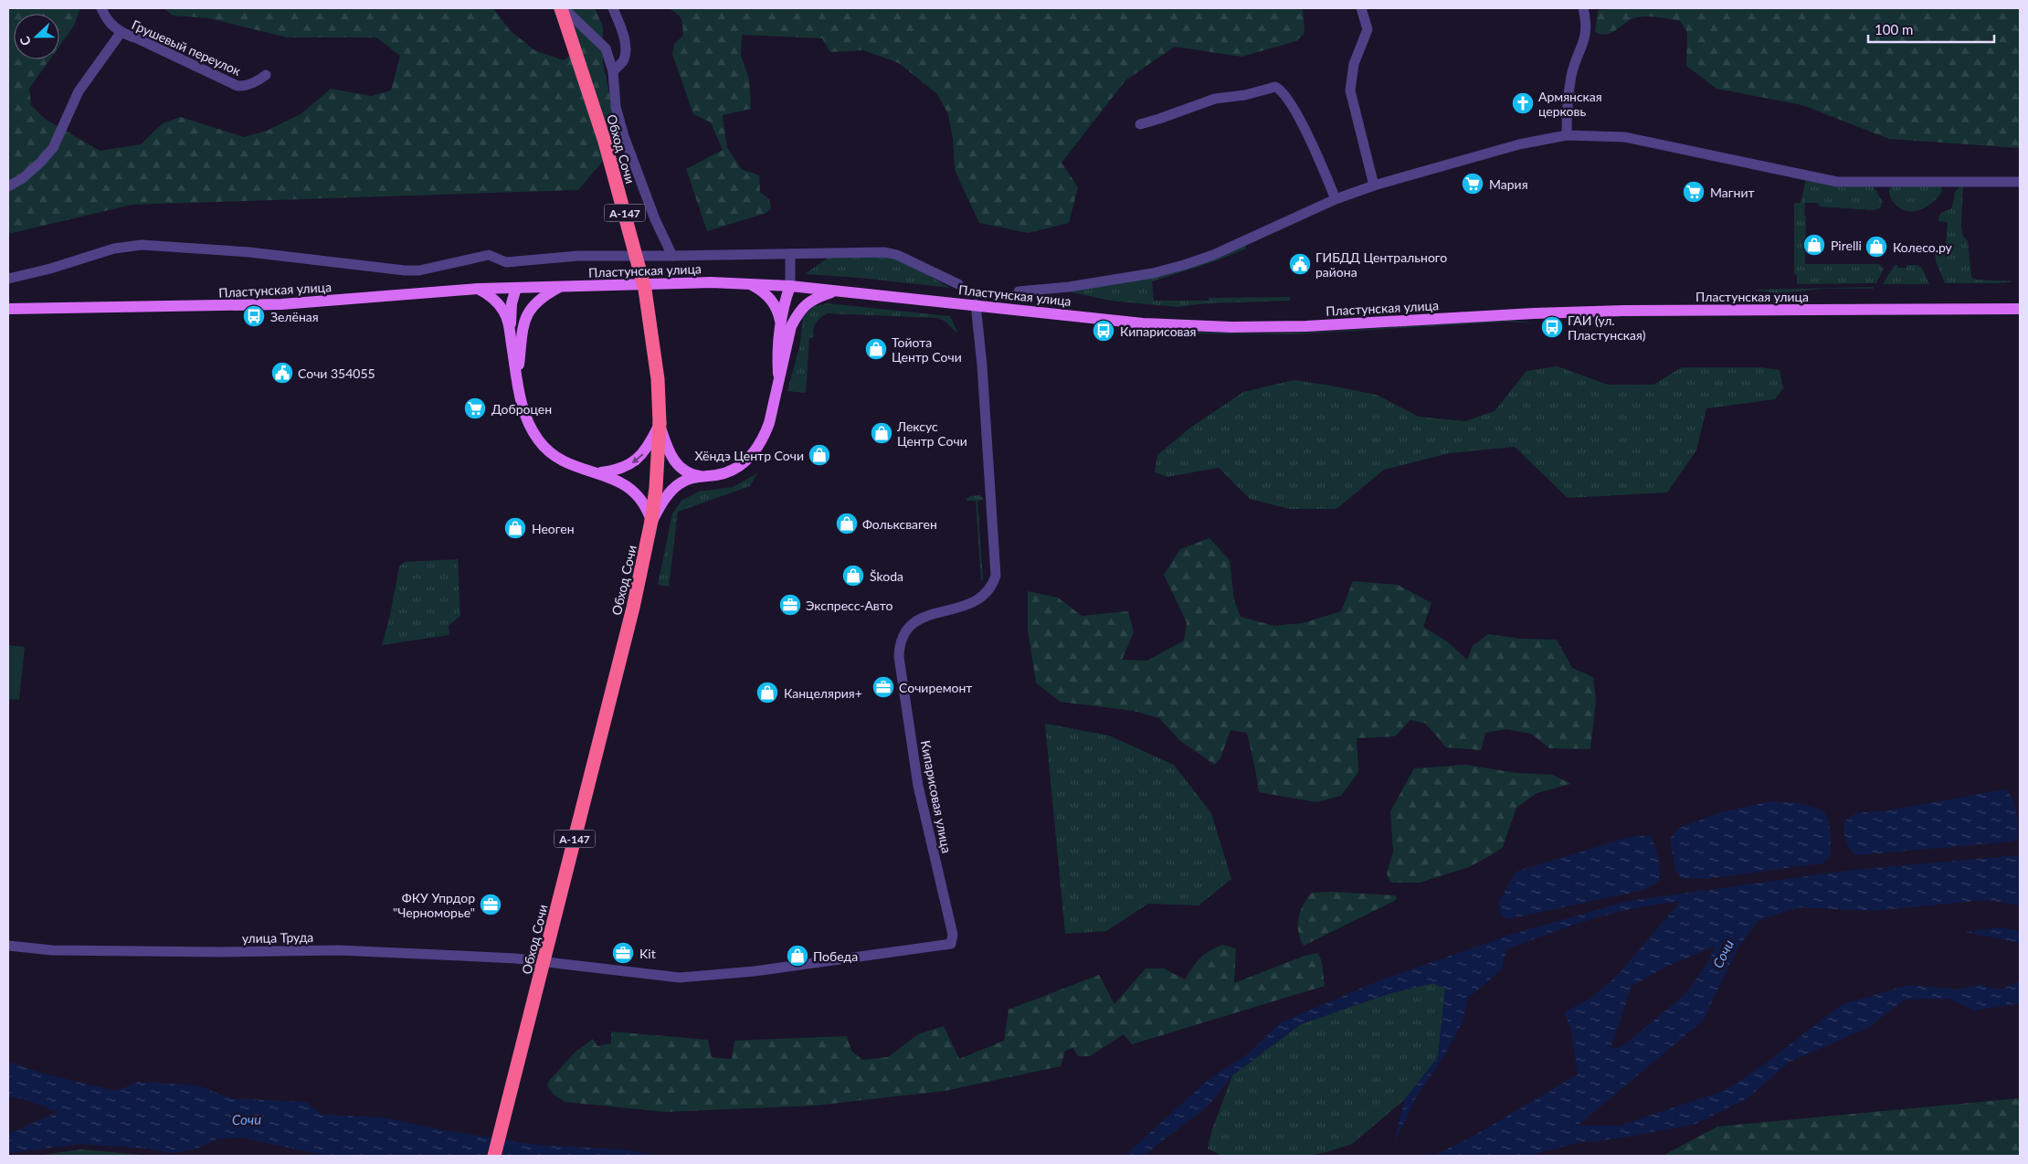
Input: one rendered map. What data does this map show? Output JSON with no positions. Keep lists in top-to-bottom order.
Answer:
{
  "streets": {
    "highway": ["Обход Сочи", "А-147"],
    "main road": ["Пластунская улица"],
    "street": ["Грушевый переулок", "Кипарисовая улица", "улица Труда"]
  },
  "crossings": [
    ["Обход Сочи", "А-147"],
    ["А-147", "Пластунская улица"],
    ["Пластунская улица", "Кипарисовая улица"],
    ["Кипарисовая улица", "улица Труда"]
  ],
  "water": ["Сочи"],
  "places": {
    "church": ["Армянская церковь"],
    "supermarket": ["Мария", "Магнит", "Доброцен"],
    "shop": [
      "Pirelli",
      "Колесо.ру",
      "Тойота Центр Сочи",
      "Лексус Центр Сочи",
      "Хёндэ Центр Сочи",
      "Фольксваген",
      "Неоген",
      "Škoda",
      "Канцелярия+",
      "Победа"
    ],
    "public building": ["ГИБДД Центрального района", "Сочи 354055"],
    "bus stop": ["Зелёная", "ГАИ (ул. Пластунская)", "Кипарисовая"],
    "office": [
      "Экспресс-Авто",
      "Сочиремонт",
      "ФКУ Упрдор \"Черноморье\"",
      "Kit"
    ]
  },
  "scale_bar": "100 m",
  "north": "left"
}
